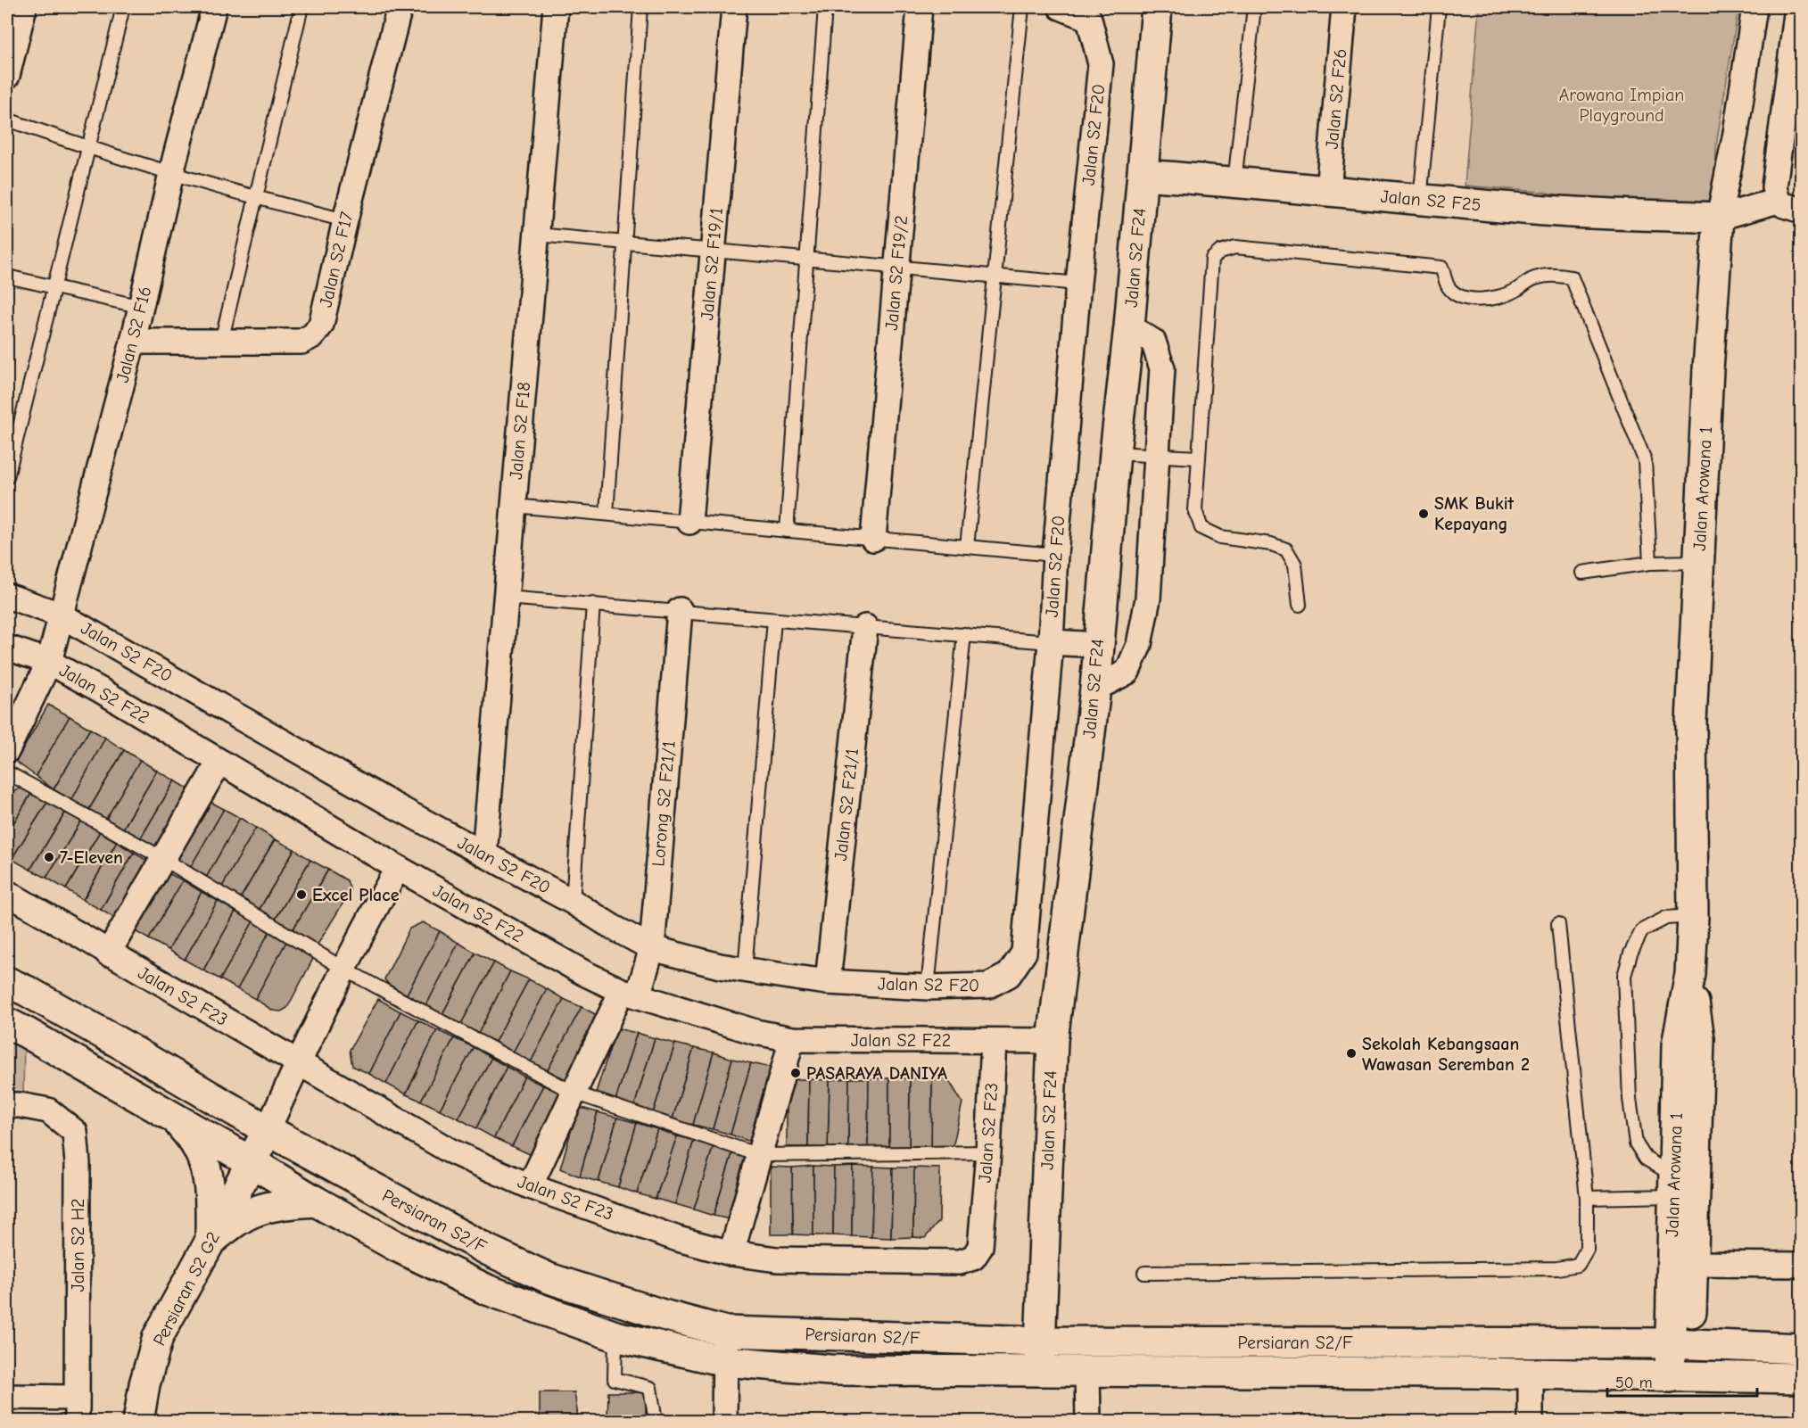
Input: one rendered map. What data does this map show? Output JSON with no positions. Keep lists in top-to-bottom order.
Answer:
{
  "streets": {
    "main road": [
      "Jalan S2 F25",
      "Jalan S2 F24",
      "Jalan Arowana 1",
      "Persiaran S2/F",
      "Persiaran S2 G2"
    ],
    "street": [
      "Jalan S2 F26",
      "Jalan S2 F20",
      "Jalan S2 F17",
      "Jalan S2 F19/1",
      "Jalan S2 F19/2",
      "Jalan S2 F16",
      "Jalan S2 F18",
      "Jalan S2 F22",
      "Lorong S2 F21/1",
      "Jalan S2 F21/1",
      "Jalan S2 F23",
      "Jalan S2 H2"
    ]
  },
  "crossings": [
    ["Jalan S2 F26", "Jalan S2 F25"],
    ["Jalan S2 F20", "Jalan S2 F16"],
    ["Jalan S2 F20", "Jalan S2 F18"],
    ["Jalan S2 F20", "Lorong S2 F21/1"],
    ["Jalan S2 F20", "Jalan S2 F21/1"],
    ["Jalan S2 F25", "Jalan S2 F24"],
    ["Jalan S2 F25", "Jalan Arowana 1"],
    ["Jalan S2 F24", "Jalan S2 F22"],
    ["Jalan S2 F24", "Persiaran S2/F"],
    ["Jalan S2 F17", "Jalan S2 F16"],
    ["Jalan S2 F16", "Jalan S2 F22"],
    ["Jalan Arowana 1", "Persiaran S2/F"],
    ["Jalan S2 F22", "Lorong S2 F21/1"],
    ["Jalan S2 F22", "Jalan S2 F23"],
    ["Lorong S2 F21/1", "Jalan S2 F23"],
    ["Persiaran S2/F", "Persiaran S2 G2"]
  ],
  "parks": ["Arowana Impian Playground"],
  "places": [
    "SMK Bukit Kepayang",
    "7-Eleven",
    "Excel Place",
    "Sekolah Kebangsaan Wawasan Seremban 2",
    "PASARAYA DANIYA"
  ],
  "scale_bar": "50 m"
}
